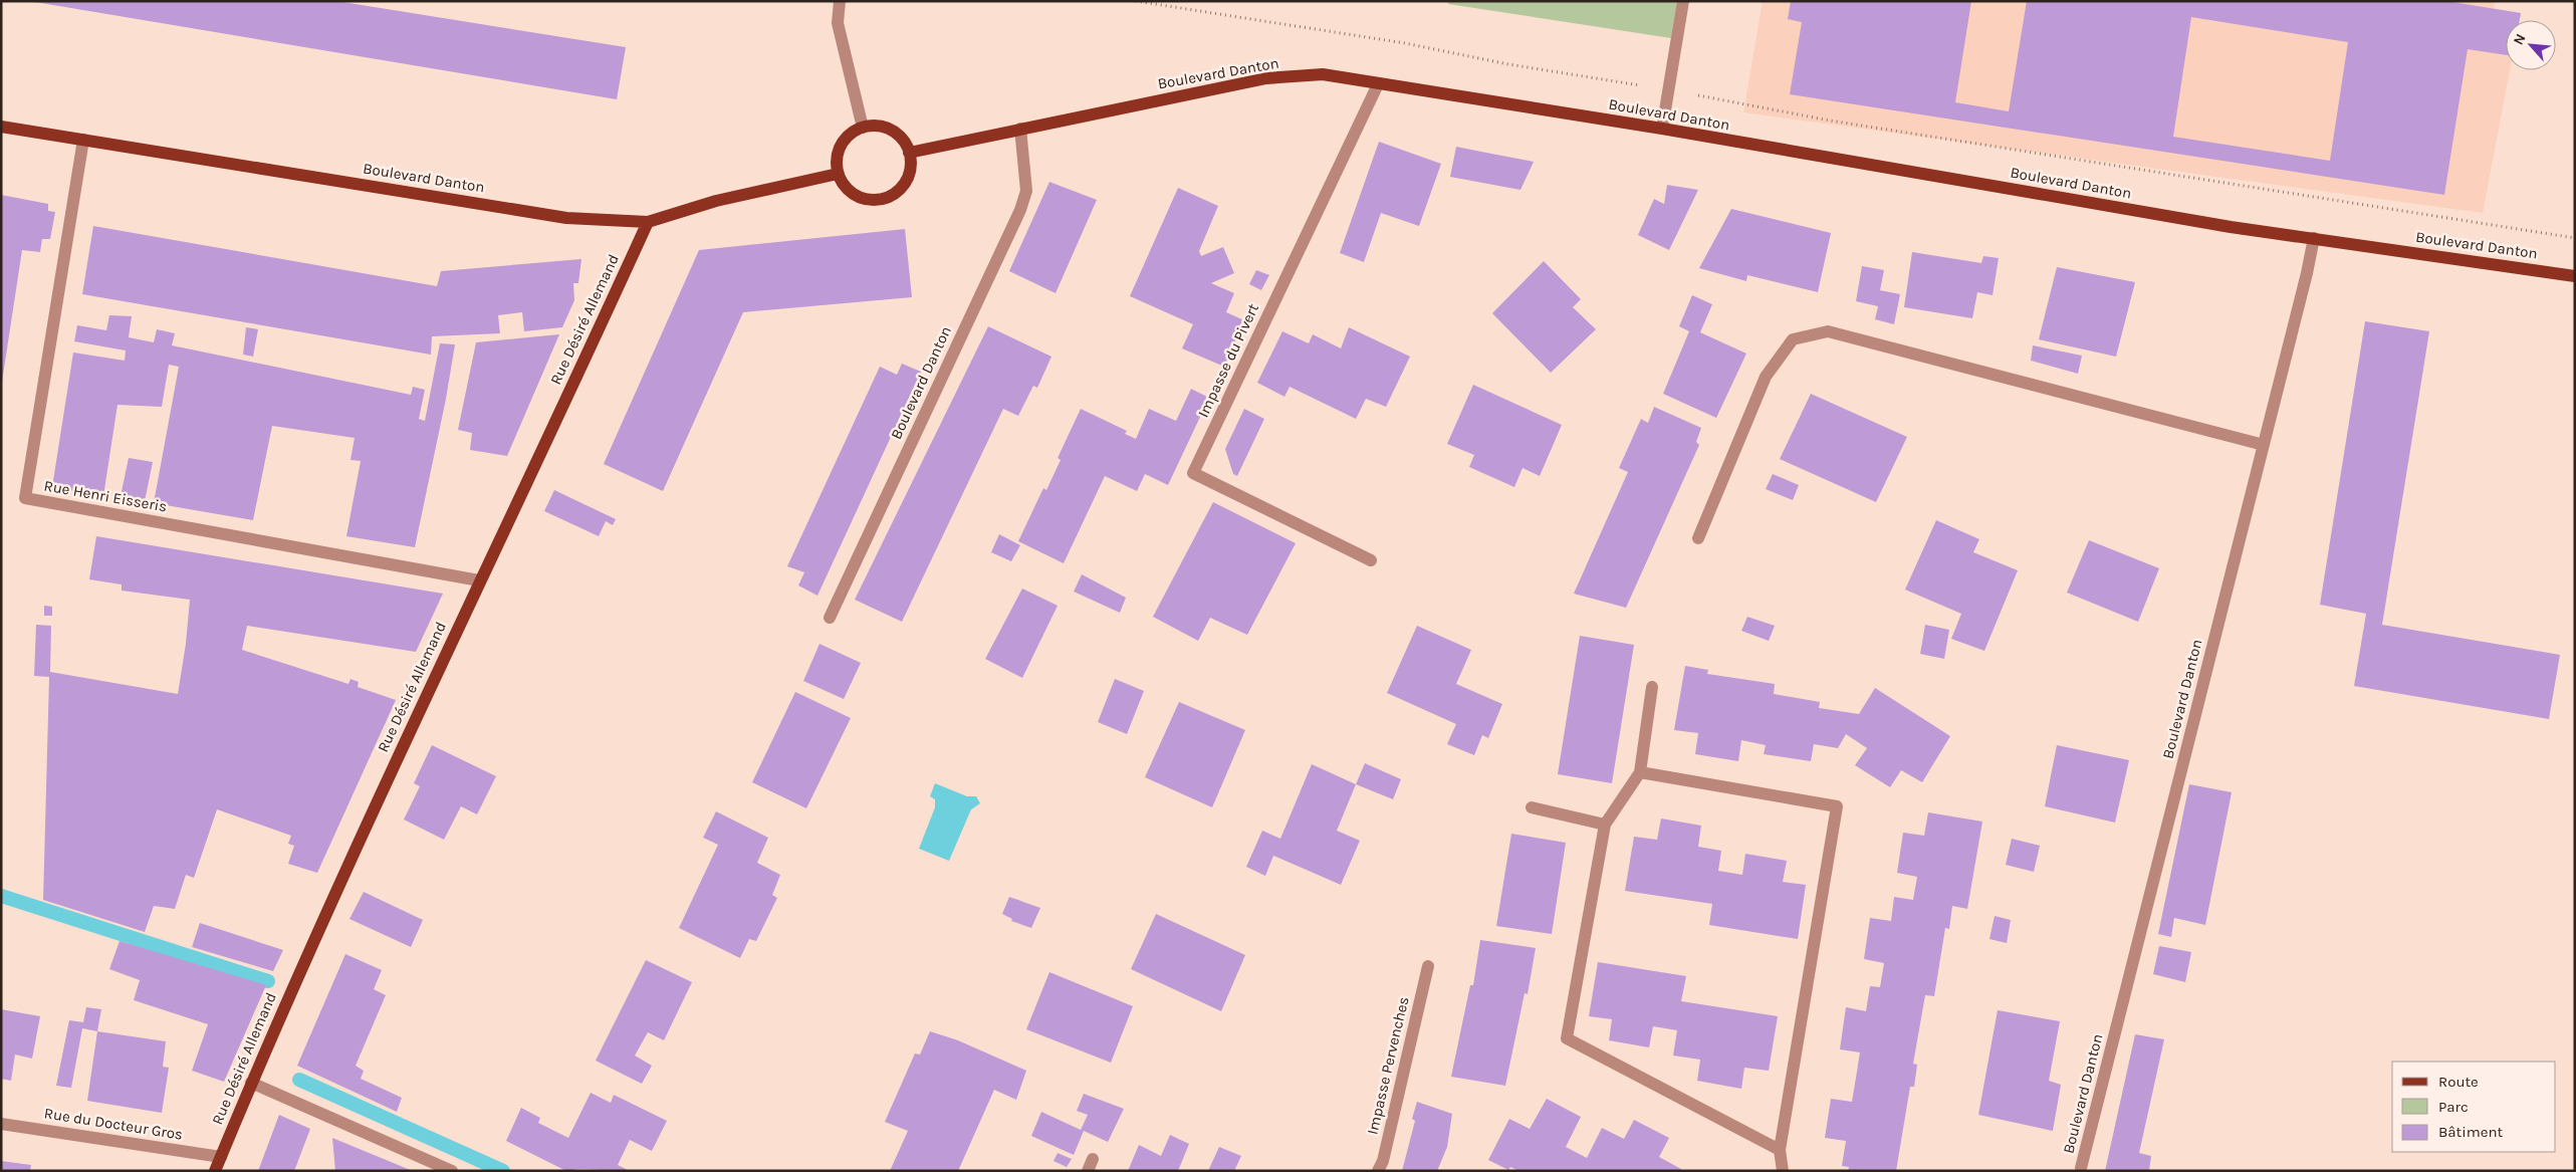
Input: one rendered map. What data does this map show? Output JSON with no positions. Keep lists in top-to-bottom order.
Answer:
{
  "streets": {
    "main road": ["Boulevard Danton", "Rue Désiré Allemand"],
    "street": [
      "Impasse du Pivert",
      "Rue Henri Eisseris",
      "Impasse Pervenches",
      "Rue du Docteur Gros"
    ]
  },
  "crossings": [
    ["Boulevard Danton", "Rue Désiré Allemand"],
    ["Boulevard Danton", "Impasse du Pivert"],
    ["Boulevard Danton", "Rue Henri Eisseris"],
    ["Rue Désiré Allemand", "Rue Henri Eisseris"],
    ["Rue Désiré Allemand", "Rue du Docteur Gros"]
  ],
  "legend": ["Route", "Parc", "Bâtiment"],
  "north": "top left"
}
